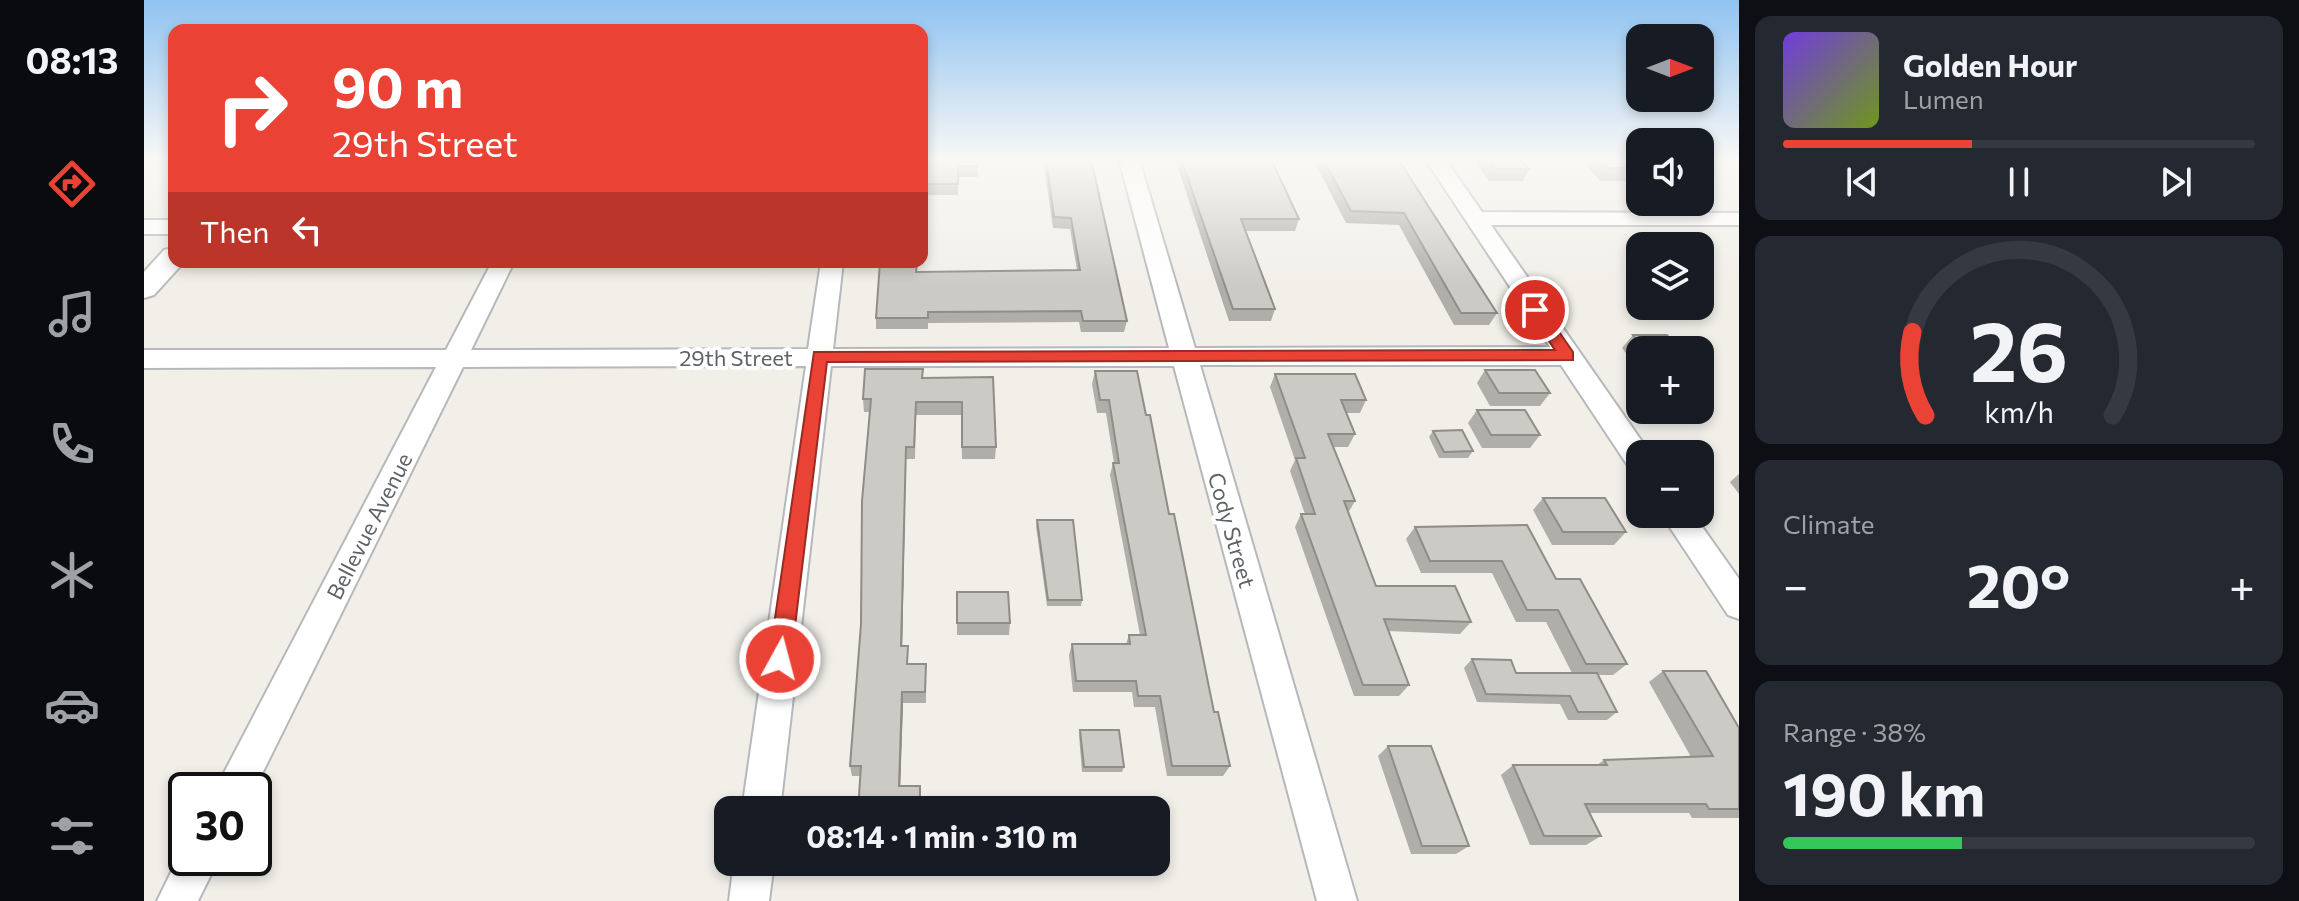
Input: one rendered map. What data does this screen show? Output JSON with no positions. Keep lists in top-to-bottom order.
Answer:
{
  "streets": {
    "street": ["29th Street", "Bellevue Avenue", "Cody Street"]
  },
  "crossings": [
    ["29th Street", "Bellevue Avenue"],
    ["29th Street", "Cody Street"]
  ],
  "north": "right",
  "page": {
    "tabs": "08:13",
    "map_buttons": ["+", "−"],
    "turn": ["90 m", "29th Street"],
    "song": ["Golden Hour", "Lumen"],
    "then": "Then",
    "tile": [
      "Climate",
      ["Range · 38%", "190 km"]
    ],
    "heat": ["−", "20°", "+"],
    "limit": "30",
    "trip": "08:14 · 1 min · 310 m",
    "gauge": ["26", "km/h"]
  }
}
